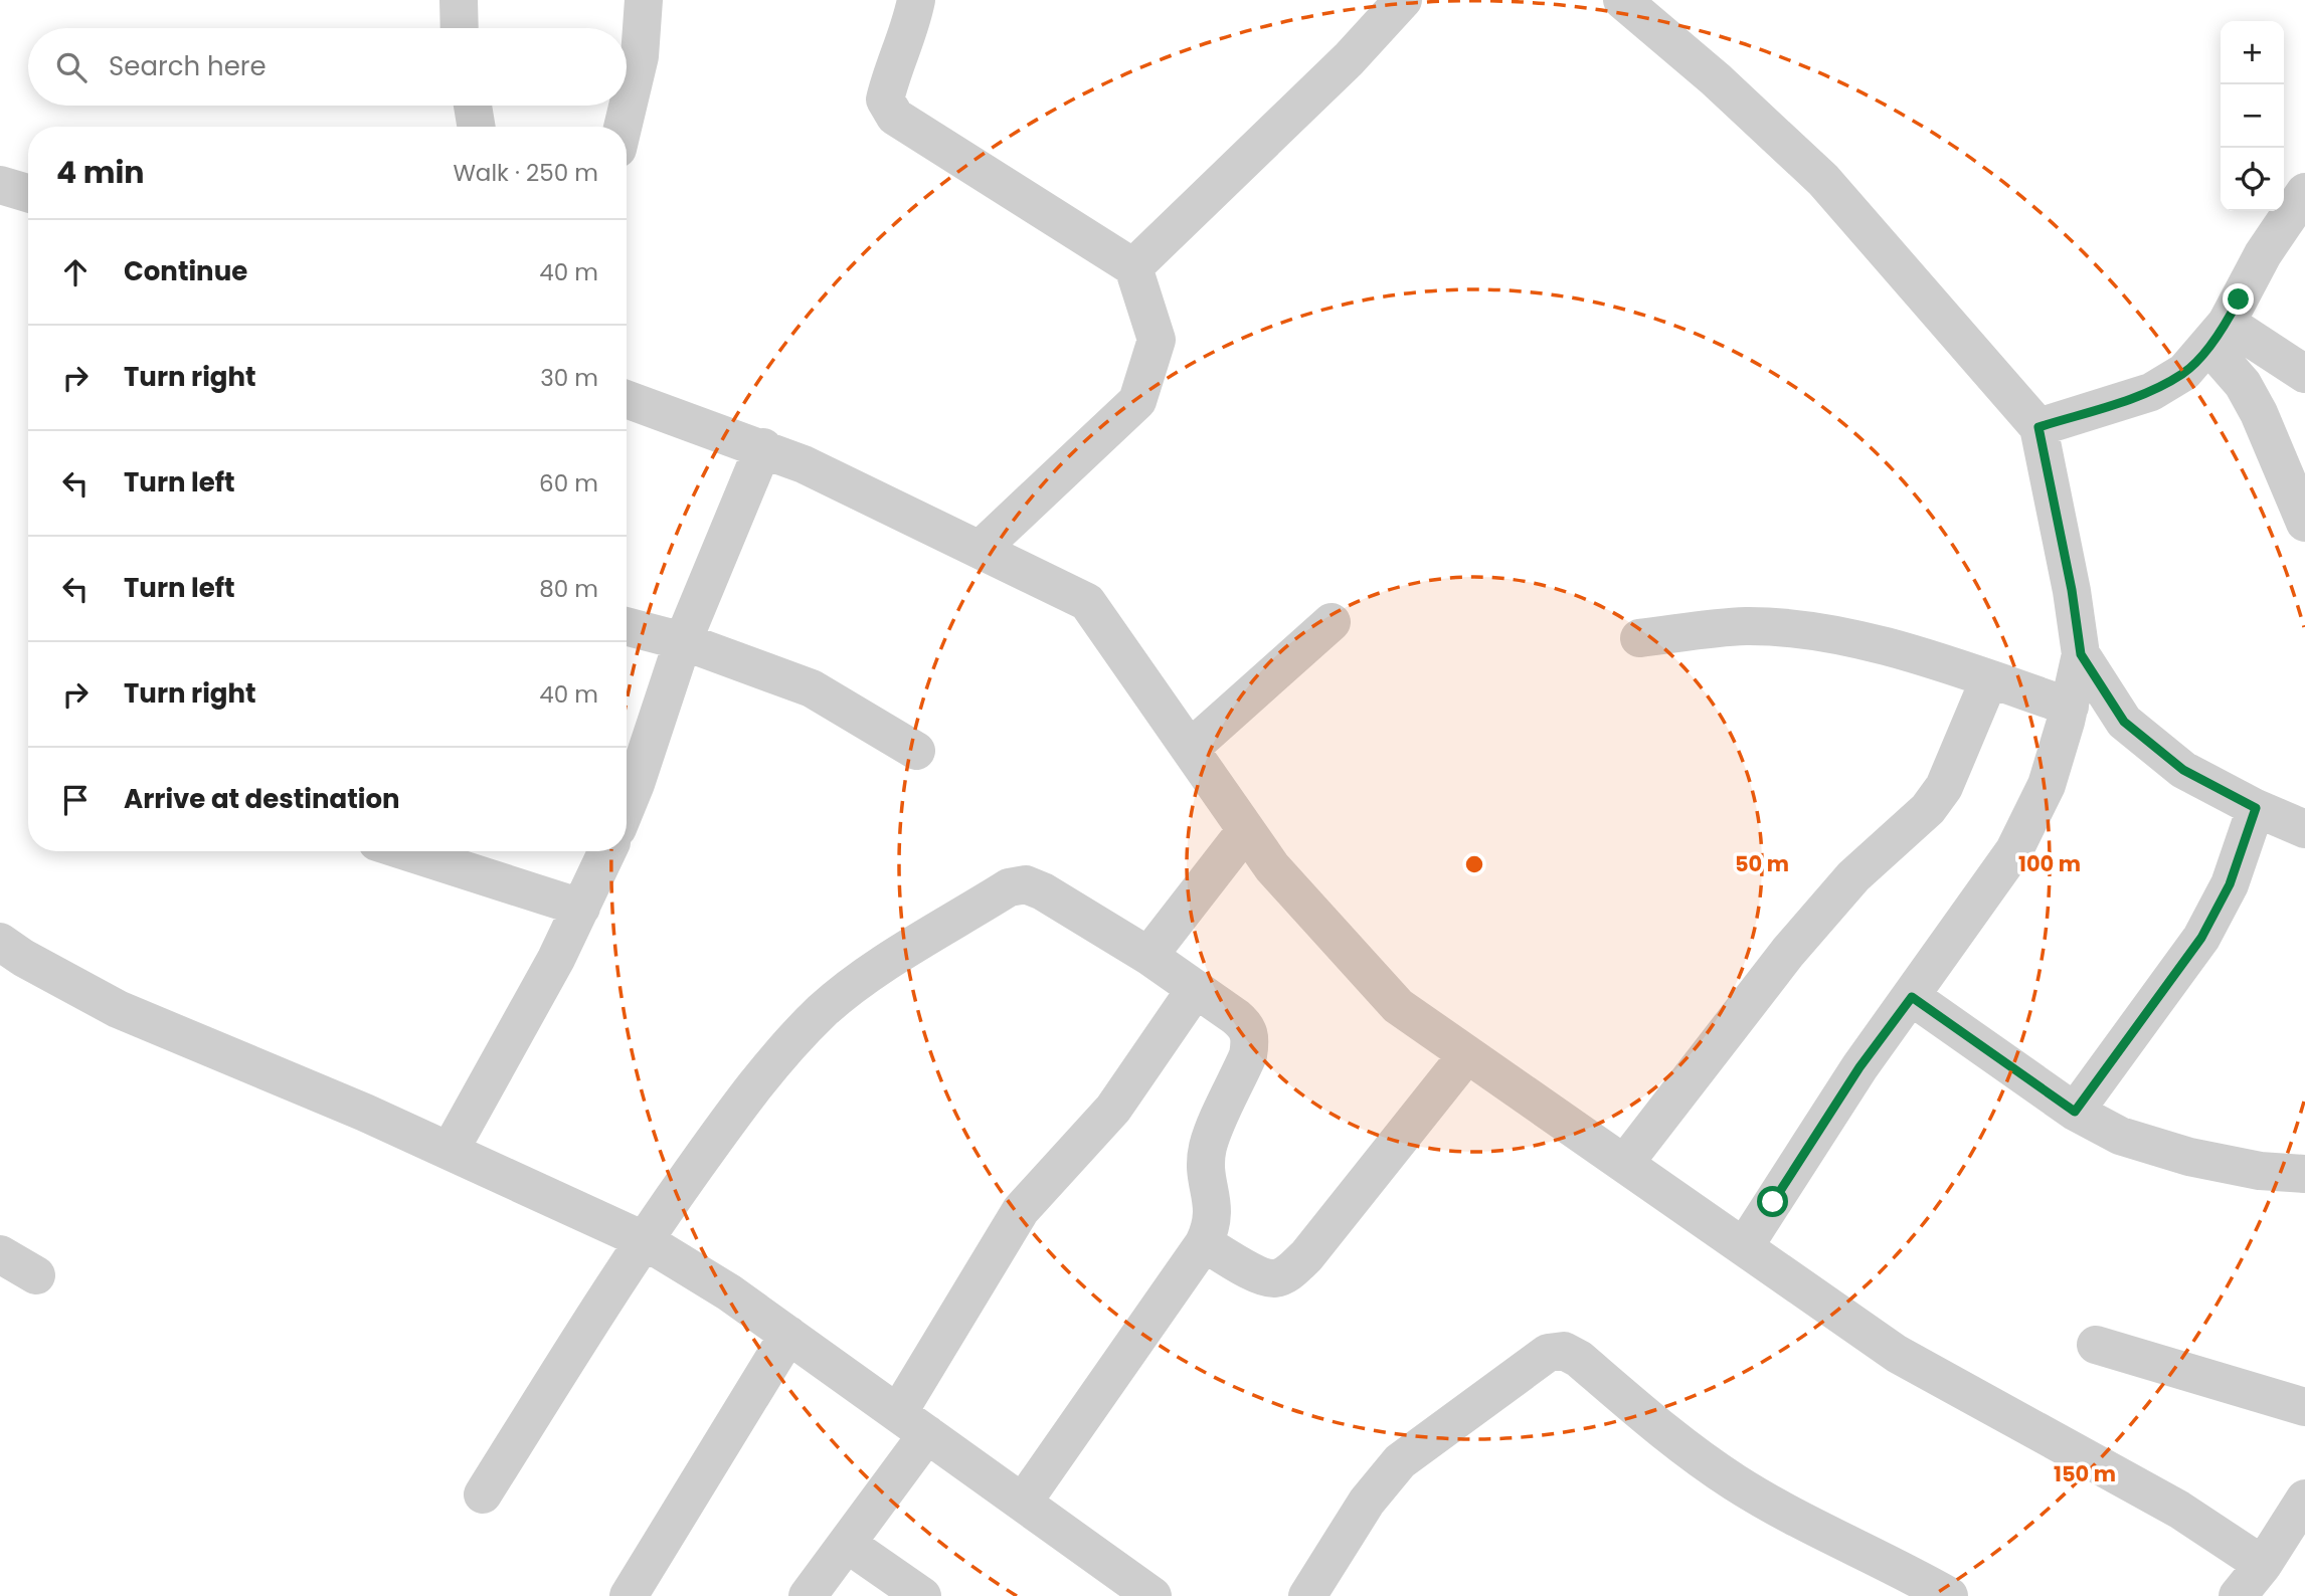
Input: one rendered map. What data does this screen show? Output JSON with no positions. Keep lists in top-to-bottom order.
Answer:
{
  "page": {
    "map_buttons": ["+", "−"],
    "search": "Search here",
    "heading": ["4 min", "Walk · 250 m"],
    "list": [
      ["Continue", "40 m"],
      ["Turn right", "30 m"],
      ["Turn left", "60 m"],
      ["Turn left", "80 m"],
      ["Turn right", "40 m"],
      "Arrive at destination"
    ]
  },
  "rings": ["50 m", "100 m", "150 m"]
}
